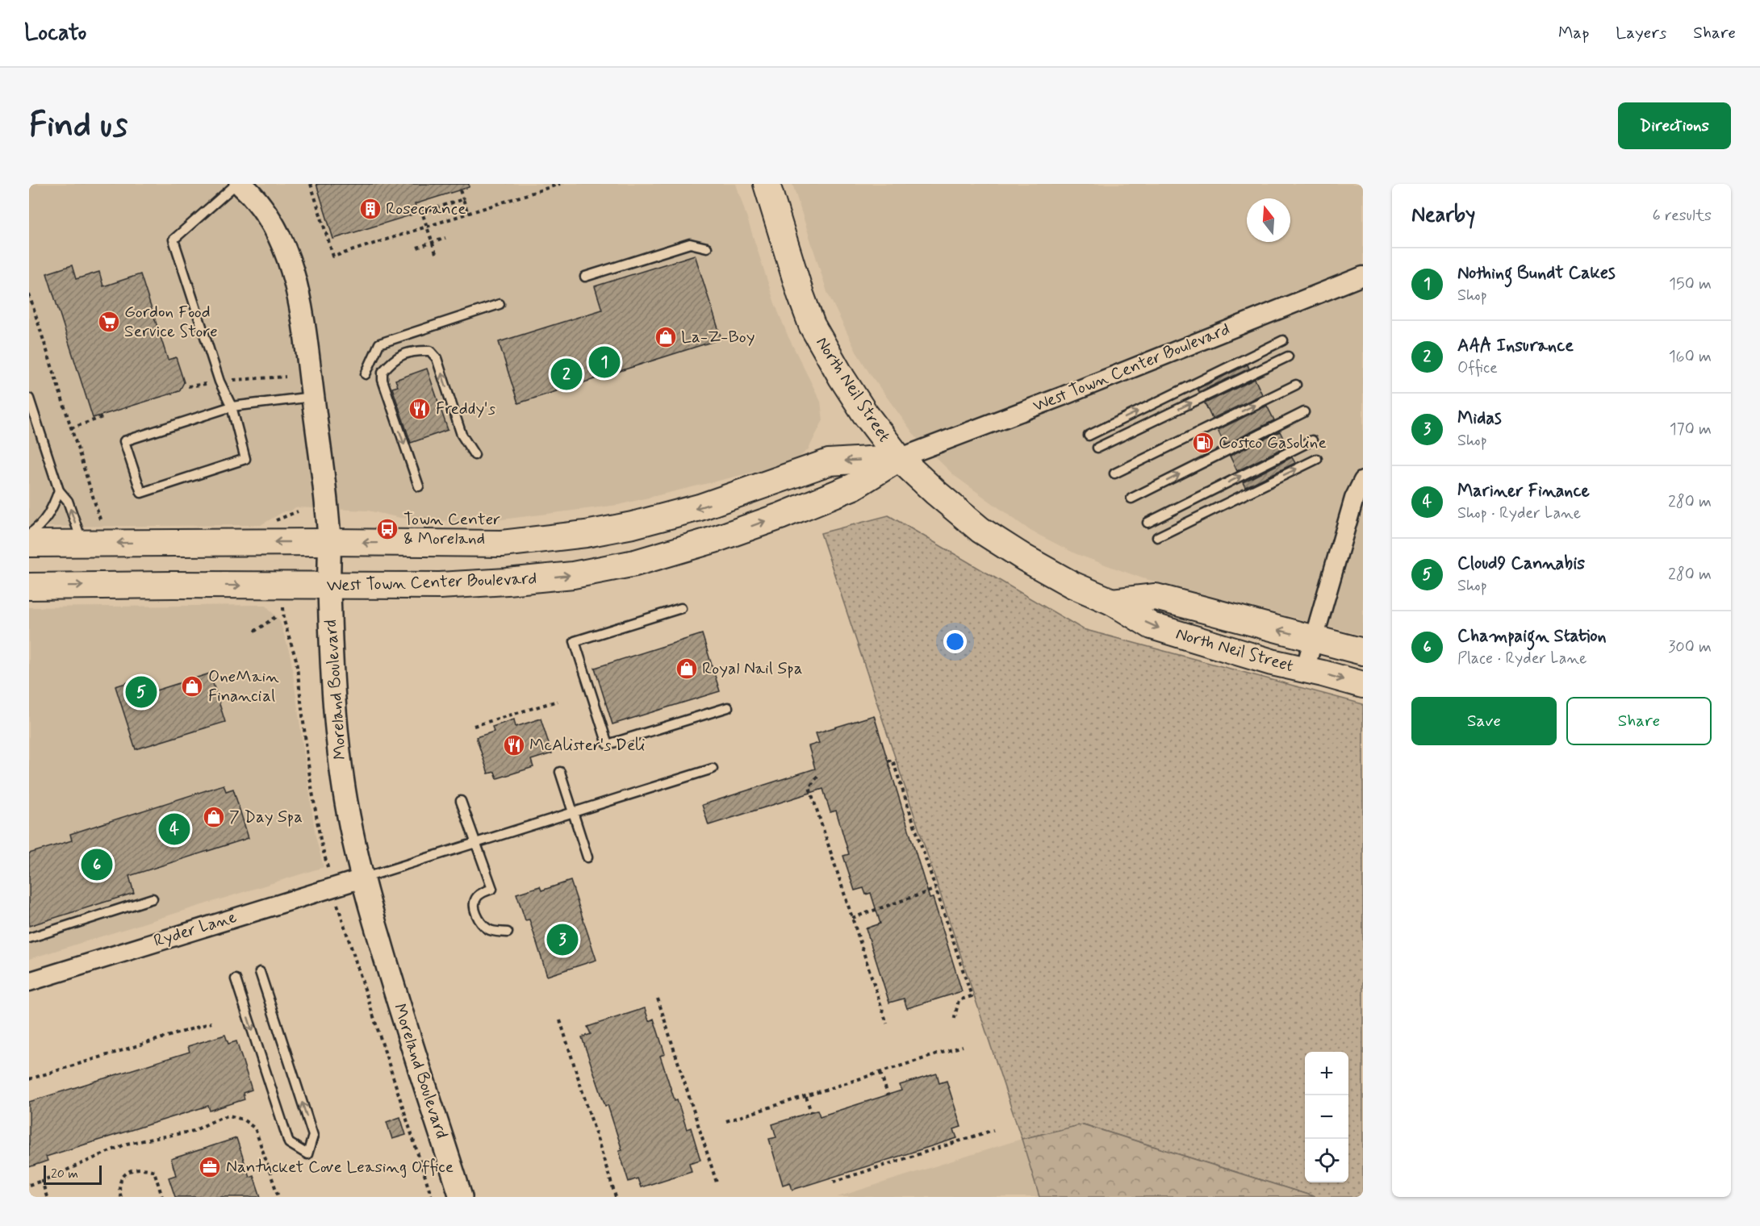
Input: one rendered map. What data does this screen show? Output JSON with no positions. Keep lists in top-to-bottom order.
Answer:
{
  "streets": {
    "main road": ["West Town Center Boulevard", "North Neil Street"],
    "street": ["Moreland Boulevard", "Ryder Lane"]
  },
  "crossings": [
    ["West Town Center Boulevard", "North Neil Street"],
    ["West Town Center Boulevard", "Moreland Boulevard"],
    ["Moreland Boulevard", "Ryder Lane"]
  ],
  "places": {
    "building": ["Rosecrance"],
    "supermarket": ["Gordon Food Service Store"],
    "shop": [
      "La-Z-Boy",
      "Royal Nail Spa",
      "OneMain Financial",
      "7 Day Spa"
    ],
    "restaurant": ["Freddy's", "McAlister's Deli"],
    "fuel station": ["Costco Gasoline"],
    "bus stop": ["Town Center & Moreland"],
    "office": ["Nantucket Cove Leasing Office"]
  },
  "scale_bar": "20 m",
  "north": "top",
  "page": {
    "header": "Locato",
    "nav": ["Map", "Layers", "Share"],
    "buttons": [
      "Directions",
      ["Save", "Share"]
    ],
    "title": "Find us",
    "heading": ["Nearby", "6 results"],
    "list": [
      {
        "mark": "1",
        "name": "Nothing Bundt Cakes",
        "note": "Shop",
        "value": "150 m"
      },
      {
        "mark": "2",
        "name": "AAA Insurance",
        "note": "Office",
        "value": "160 m"
      },
      {
        "mark": "3",
        "name": "Midas",
        "note": "Shop",
        "value": "170 m"
      },
      {
        "mark": "4",
        "name": "Mariner Finance",
        "note": "Shop · Ryder Lane",
        "value": "280 m"
      },
      {
        "mark": "5",
        "name": "Cloud9 Cannabis",
        "note": "Shop",
        "value": "280 m"
      },
      {
        "mark": "6",
        "name": "Champaign Station",
        "note": "Place · Ryder Lane",
        "value": "300 m"
      }
    ],
    "pins": [
      "1",
      "2",
      "5",
      "4",
      "6",
      "3"
    ],
    "map_buttons": ["+", "−"],
    "scale": "20 m"
  }
}
